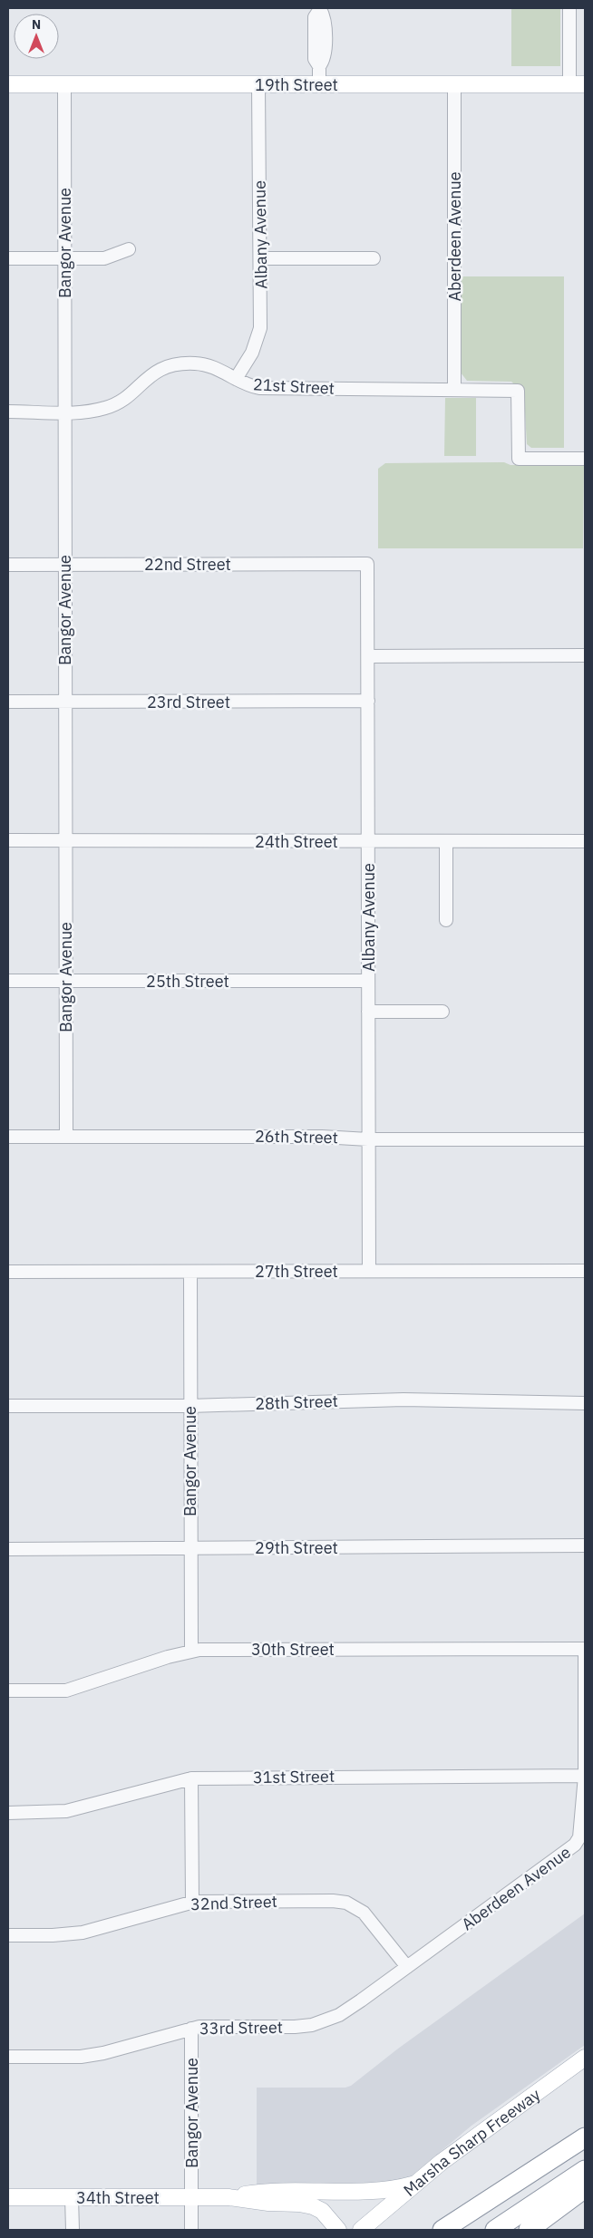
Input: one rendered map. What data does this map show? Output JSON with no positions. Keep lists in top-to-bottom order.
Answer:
{
  "streets": {
    "main road": ["19th Street", "Marsha Sharp Freeway", "34th Street"],
    "street": [
      "Albany Avenue",
      "Aberdeen Avenue",
      "Bangor Avenue",
      "21st Street",
      "22nd Street",
      "23rd Street",
      "24th Street",
      "25th Street",
      "26th Street",
      "27th Street",
      "28th Street",
      "29th Street",
      "30th Street",
      "31st Street",
      "32nd Street",
      "33rd Street"
    ]
  },
  "crossings": [
    ["19th Street", "Albany Avenue"],
    ["19th Street", "Aberdeen Avenue"],
    ["19th Street", "Bangor Avenue"],
    ["Albany Avenue", "21st Street"],
    ["Albany Avenue", "22nd Street"],
    ["Albany Avenue", "23rd Street"],
    ["Albany Avenue", "24th Street"],
    ["Albany Avenue", "25th Street"],
    ["Albany Avenue", "26th Street"],
    ["Albany Avenue", "27th Street"],
    ["Aberdeen Avenue", "21st Street"],
    ["Aberdeen Avenue", "30th Street"],
    ["Aberdeen Avenue", "31st Street"],
    ["Aberdeen Avenue", "32nd Street"],
    ["Aberdeen Avenue", "33rd Street"],
    ["Bangor Avenue", "21st Street"],
    ["Bangor Avenue", "22nd Street"],
    ["Bangor Avenue", "23rd Street"],
    ["Bangor Avenue", "24th Street"],
    ["Bangor Avenue", "25th Street"],
    ["Bangor Avenue", "26th Street"],
    ["Bangor Avenue", "27th Street"],
    ["Bangor Avenue", "28th Street"],
    ["Bangor Avenue", "29th Street"],
    ["Bangor Avenue", "30th Street"],
    ["Bangor Avenue", "33rd Street"],
    ["Bangor Avenue", "34th Street"],
    ["32nd Street", "33rd Street"],
    ["Marsha Sharp Freeway", "34th Street"]
  ],
  "north": "top"
}
